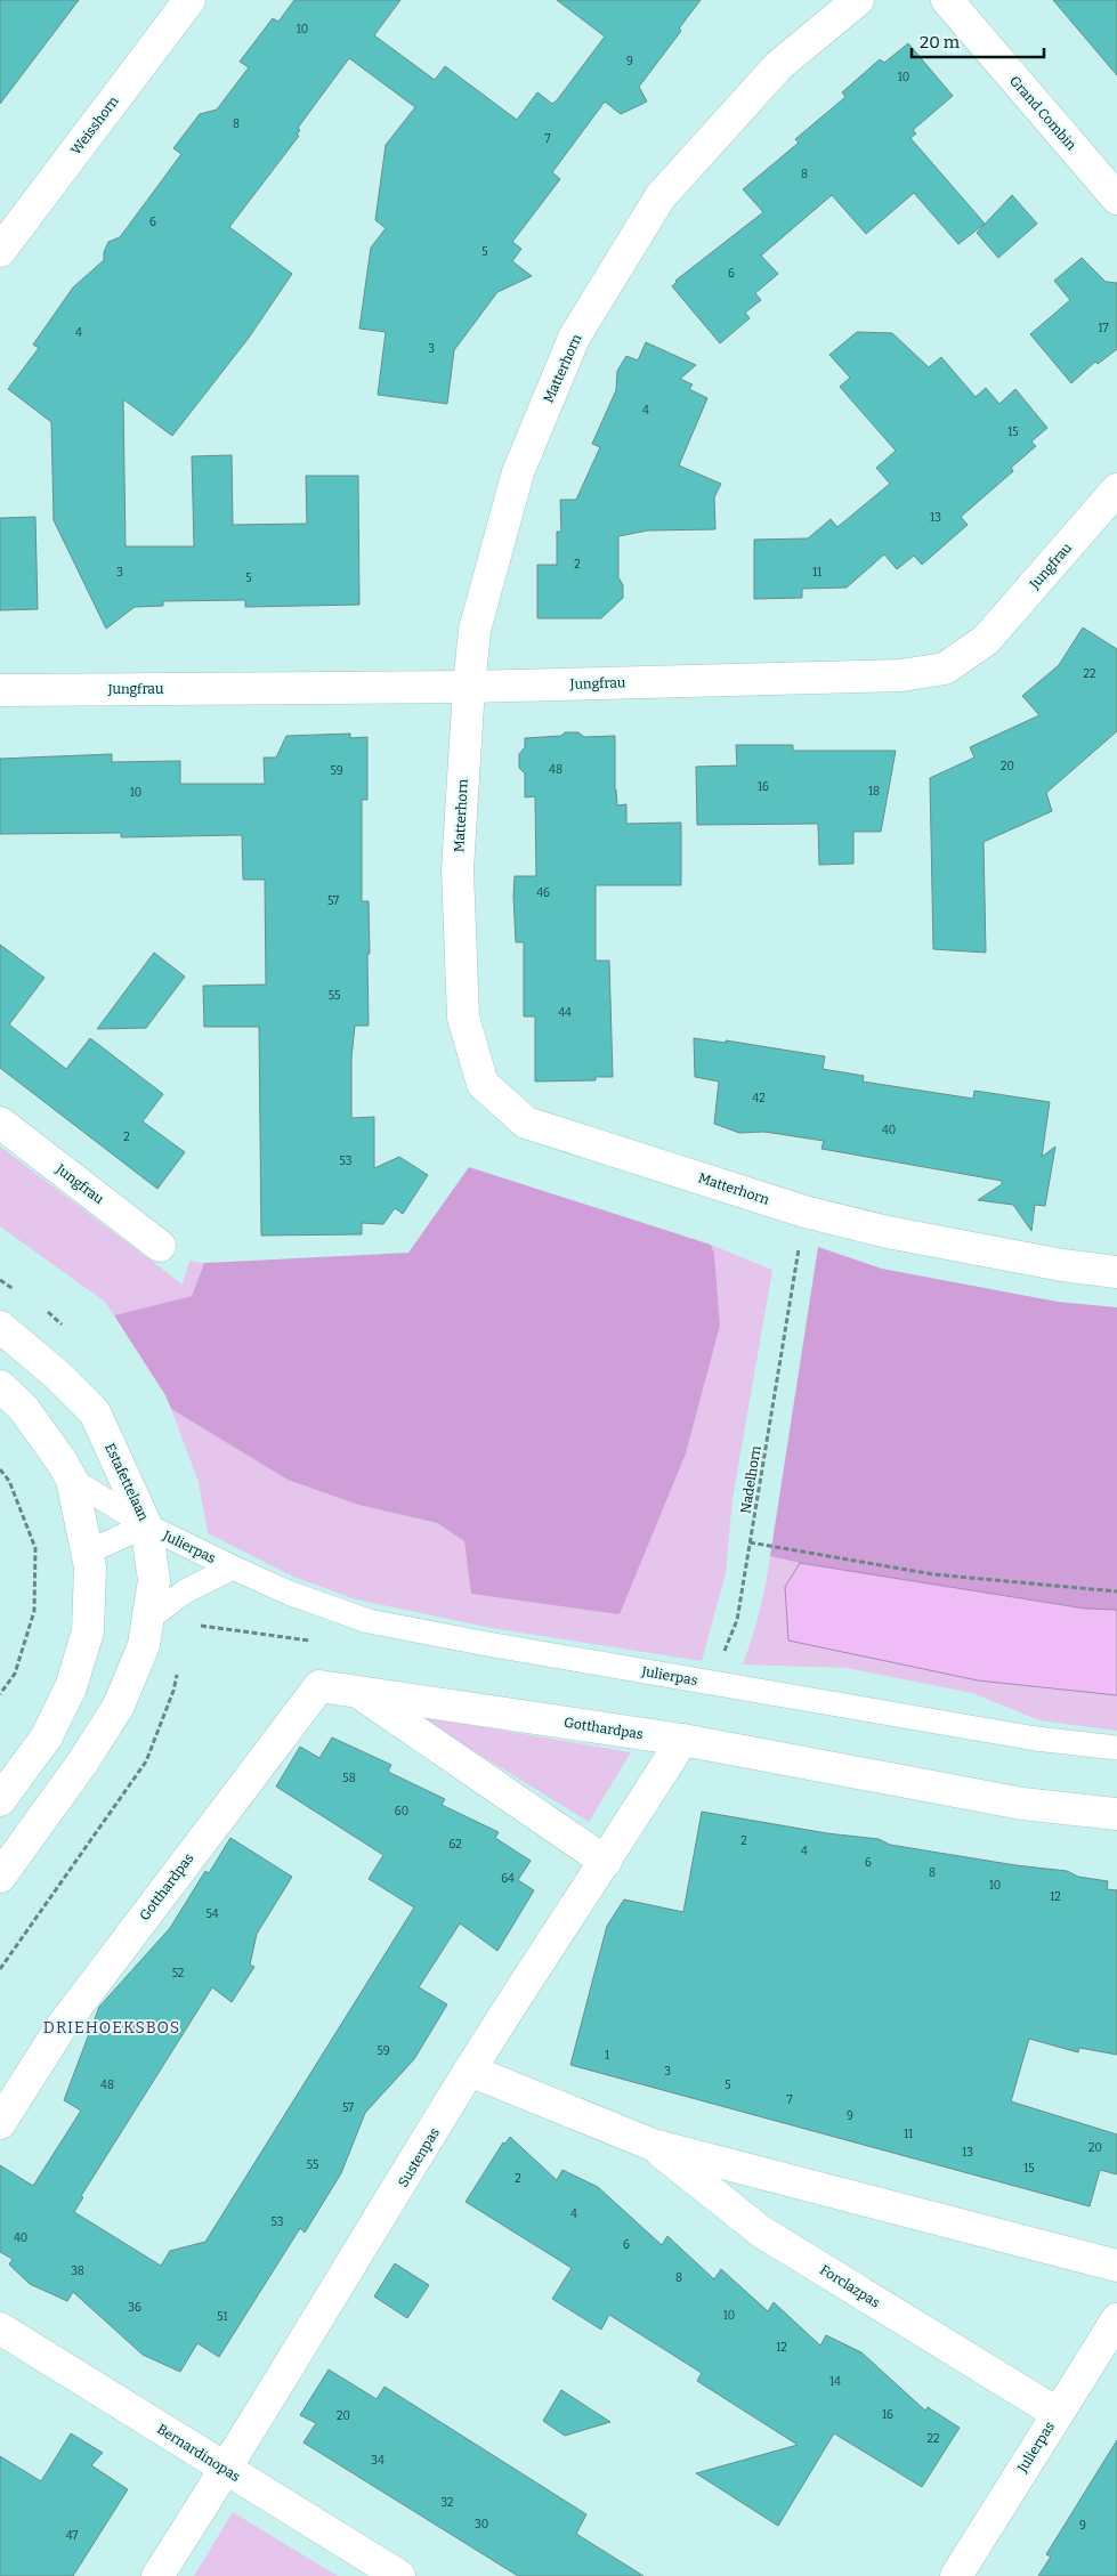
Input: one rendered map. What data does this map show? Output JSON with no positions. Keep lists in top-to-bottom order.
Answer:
{
  "streets": {
    "street": [
      "Grand Combin",
      "Weisshorn",
      "Matterhorn",
      "Jungfrau",
      "Estafettelaan",
      "Julierpas",
      "Gotthardpas",
      "Sustenpas",
      "Forclazpas",
      "Bernardinopas"
    ],
    "path": ["Nadelhorn"]
  },
  "crossings": [
    ["Matterhorn", "Jungfrau"],
    ["Matterhorn", "Nadelhorn"],
    ["Nadelhorn", "Julierpas"],
    ["Estafettelaan", "Julierpas"],
    ["Julierpas", "Forclazpas"],
    ["Gotthardpas", "Sustenpas"],
    ["Sustenpas", "Forclazpas"],
    ["Sustenpas", "Bernardinopas"]
  ],
  "districts": ["DRIEHOEKSBOS"],
  "house_numbers": [
    "10",
    "9",
    "10",
    "8",
    "7",
    "8",
    "6",
    "5",
    "6",
    "17",
    "4",
    "3",
    "4",
    "15",
    "13",
    "2",
    "3",
    "11",
    "5",
    "22",
    "20",
    "48",
    "59",
    "16",
    "18",
    "10",
    "46",
    "57",
    "55",
    "44",
    "42",
    "40",
    "2",
    "53",
    "58",
    "60",
    "2",
    "62",
    "4",
    "6",
    "8",
    "64",
    "10",
    "12",
    "54",
    "52",
    "59",
    "1",
    "3",
    "48",
    "5",
    "7",
    "57",
    "9",
    "11",
    "20",
    "13",
    "55",
    "15",
    "2",
    "4",
    "53",
    "40",
    "6",
    "38",
    "8",
    "36",
    "10",
    "51",
    "12",
    "14",
    "16",
    "20",
    "22",
    "34",
    "32",
    "30",
    "9",
    "47"
  ],
  "scale_bar": "20 m"
}
